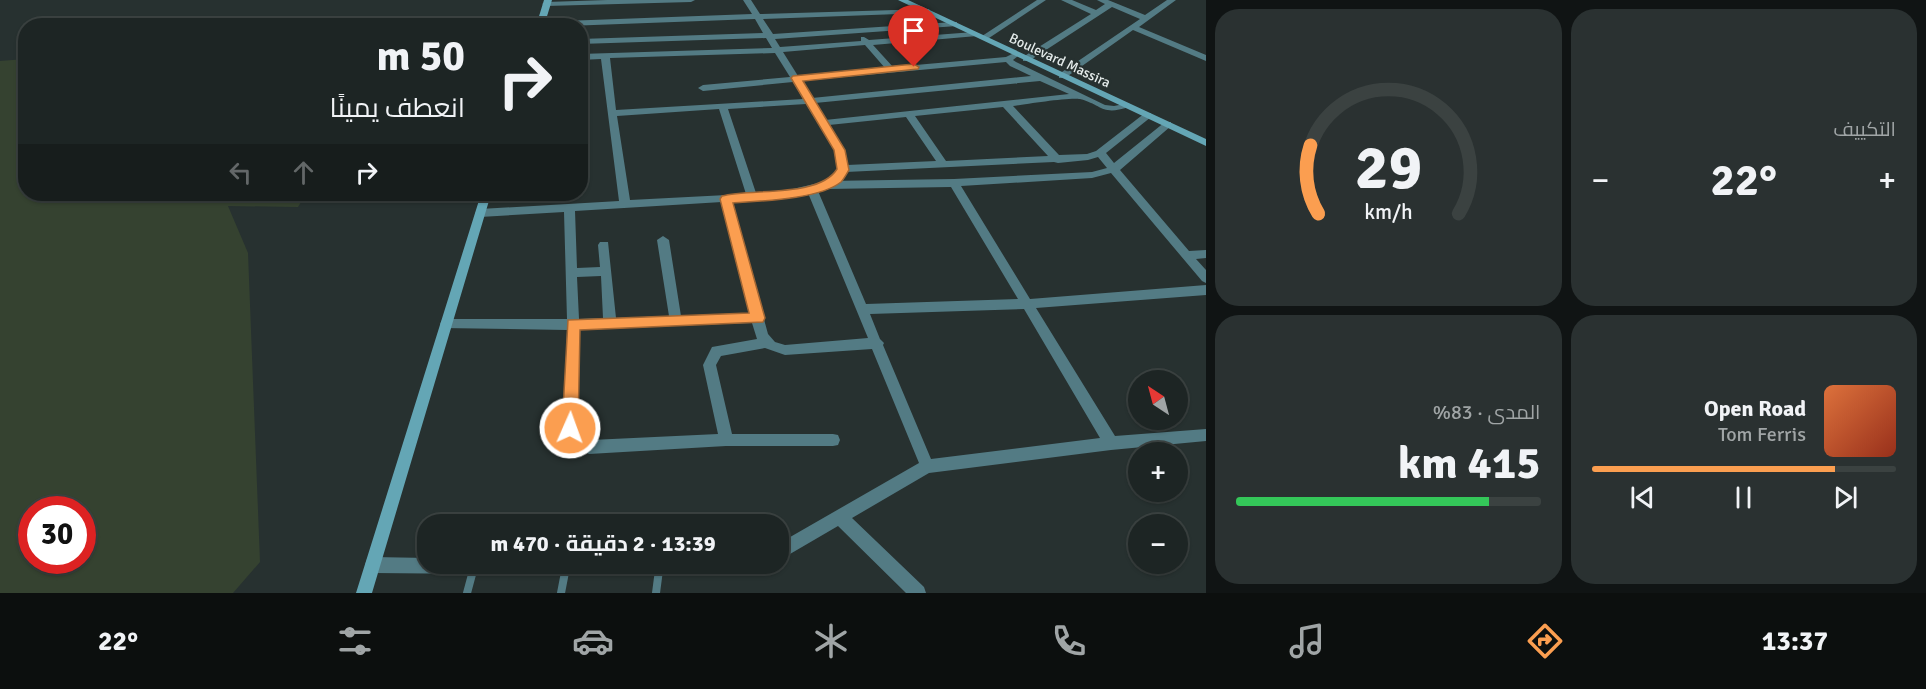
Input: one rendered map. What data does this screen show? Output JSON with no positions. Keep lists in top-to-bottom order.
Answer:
{
  "streets": {
    "street": ["Boulevard Massira"]
  },
  "north": "top left",
  "page": {
    "tile": [
      "التكييف",
      ["المدى · 83%", "415 km"]
    ],
    "turn": ["50 m", "انعطف يمينًا"],
    "heat": ["−", "22°", "+"],
    "map_buttons": ["+", "−"],
    "song": ["Open Road", "Tom Ferris"],
    "limit": "30",
    "trip": "13:39 · 2 دقيقة · 470 m",
    "tabs": ["13:37", "22°"],
    "gauge": ["29", "km/h"]
  }
}
